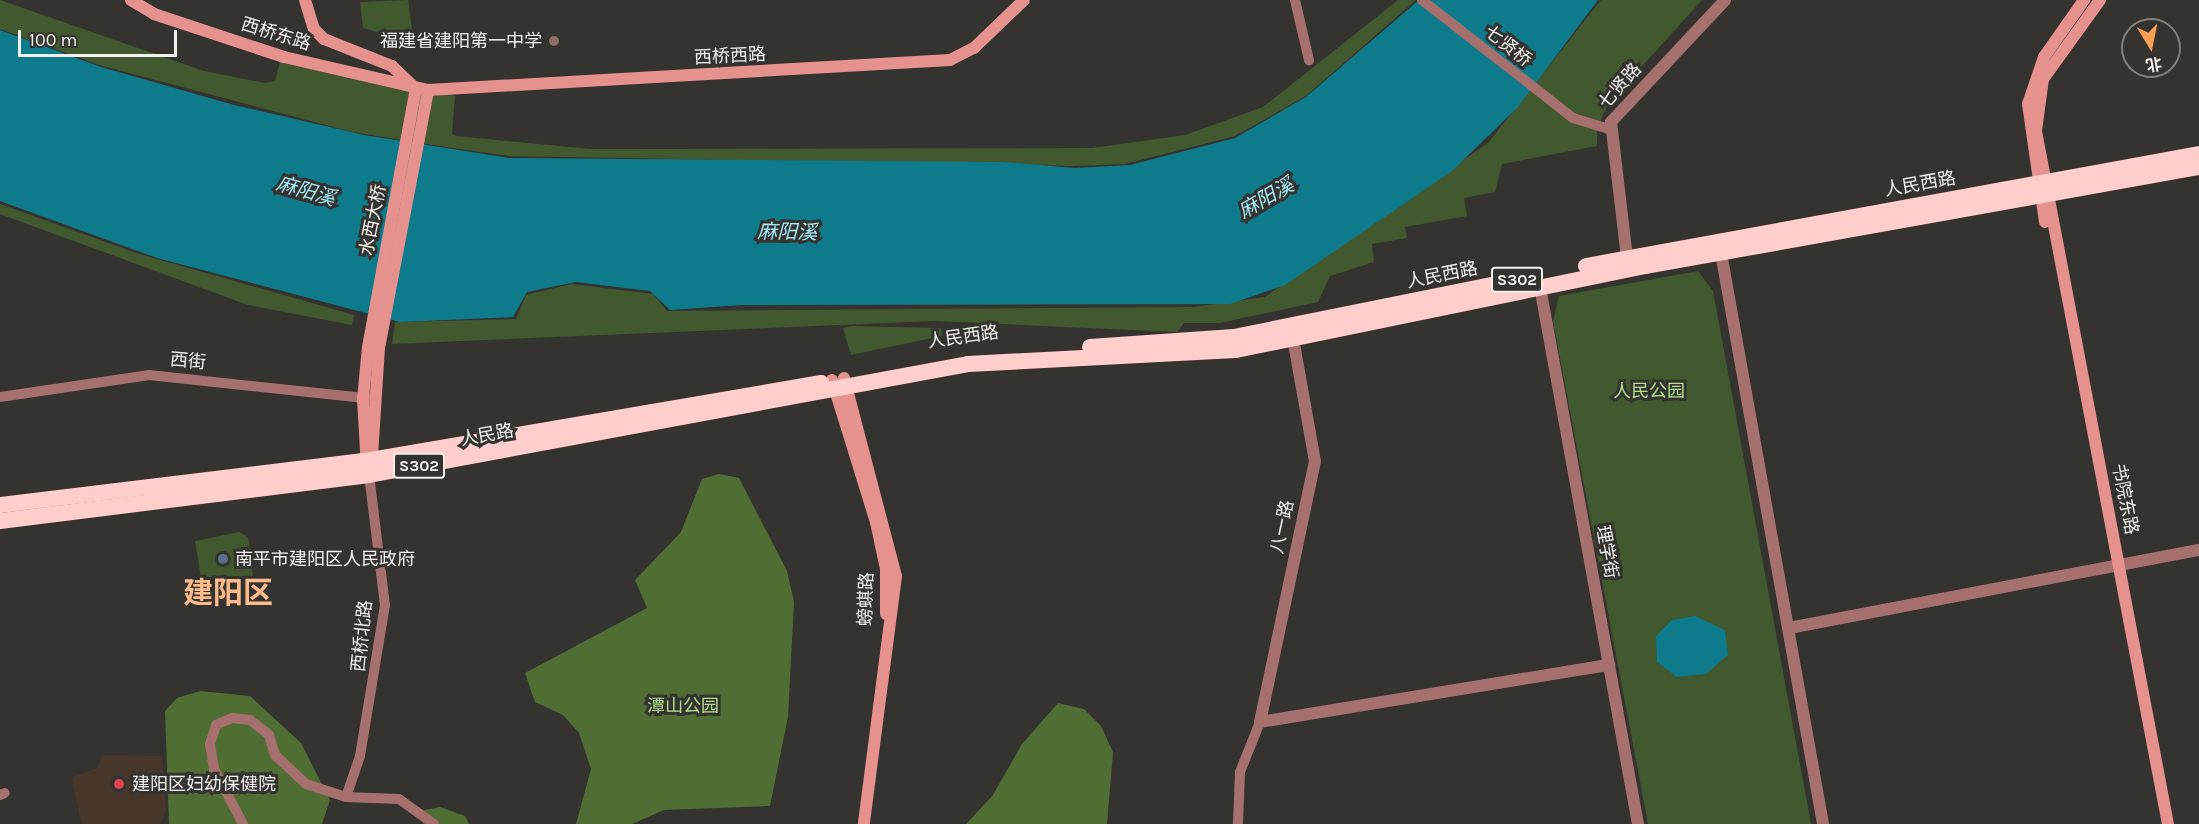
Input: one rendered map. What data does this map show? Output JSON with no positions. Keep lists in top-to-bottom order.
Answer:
{
  "streets": {
    "highway": ["人民西路", "S302", "人民路"],
    "main road": [
      "西桥东路",
      "西桥西路",
      "水西大桥",
      "书院东路",
      "螃蜞路"
    ],
    "street": [
      "七贤桥",
      "七贤路",
      "西街",
      "八一路",
      "理学街",
      "西桥北路"
    ]
  },
  "crossings": [
    ["西桥东路", "西桥西路"],
    ["西桥东路", "水西大桥"],
    ["七贤桥", "七贤路"],
    ["西桥西路", "水西大桥"],
    ["七贤路", "人民西路"],
    ["人民西路", "人民路"],
    ["人民西路", "书院东路"],
    ["人民西路", "八一路"],
    ["人民西路", "理学街"],
    ["人民西路", "螃蜞路"],
    ["水西大桥", "西街"],
    ["水西大桥", "人民路"],
    ["水西大桥", "西桥北路"],
    ["人民路", "螃蜞路"],
    ["人民路", "西桥北路"]
  ],
  "districts": ["建阳区"],
  "water": ["麻阳溪"],
  "parks": ["人民公园", "潭山公园"],
  "places": ["福建省建阳第一中学", "南平市建阳区人民政府", "建阳区妇幼保健院"],
  "scale_bar": "100 m",
  "north": "bottom"
}
